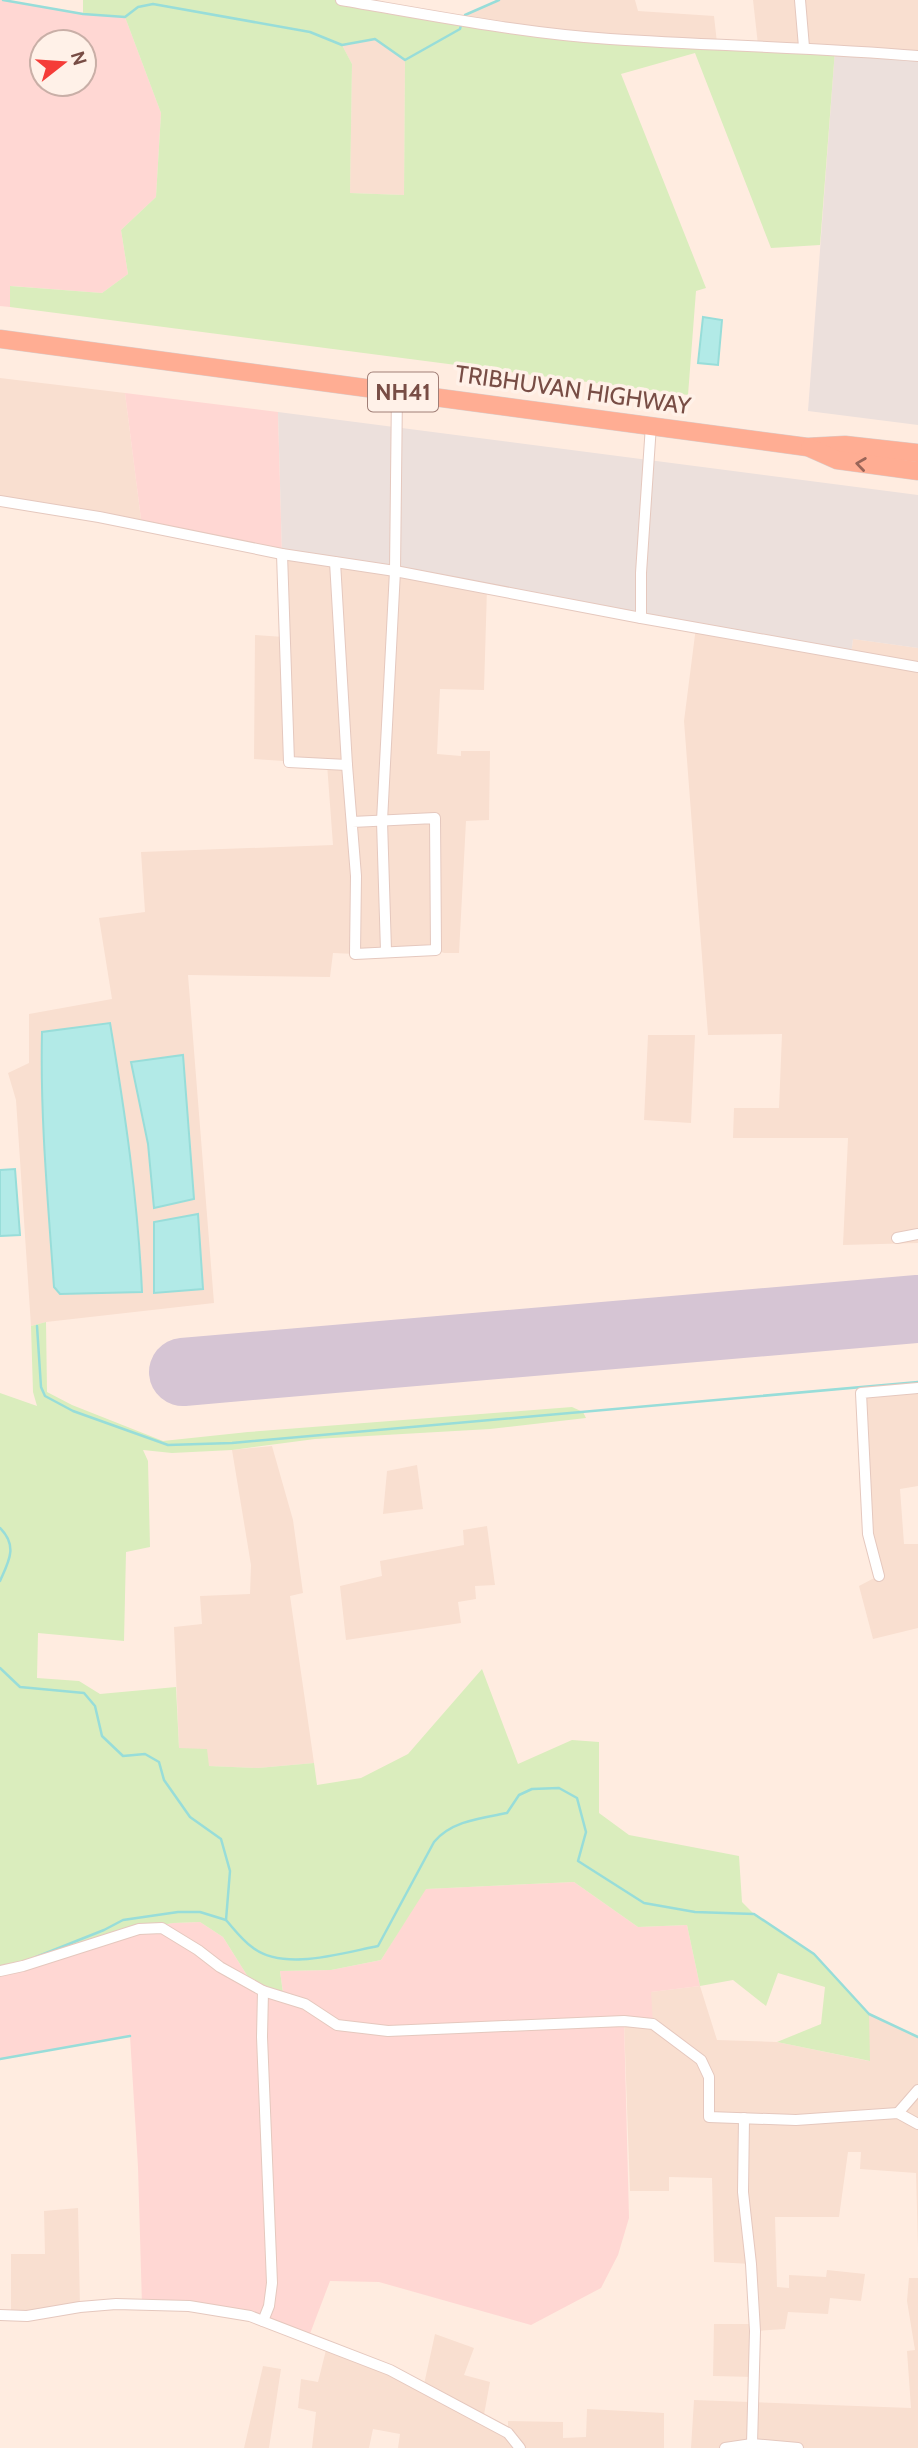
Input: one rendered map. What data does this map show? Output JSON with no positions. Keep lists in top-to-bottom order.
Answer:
{
  "streets": {
    "highway": ["TRIBHUVAN HIGHWAY", "NH41"]
  },
  "crossings": [
    ["TRIBHUVAN HIGHWAY", "NH41"]
  ],
  "north": "right"
}
